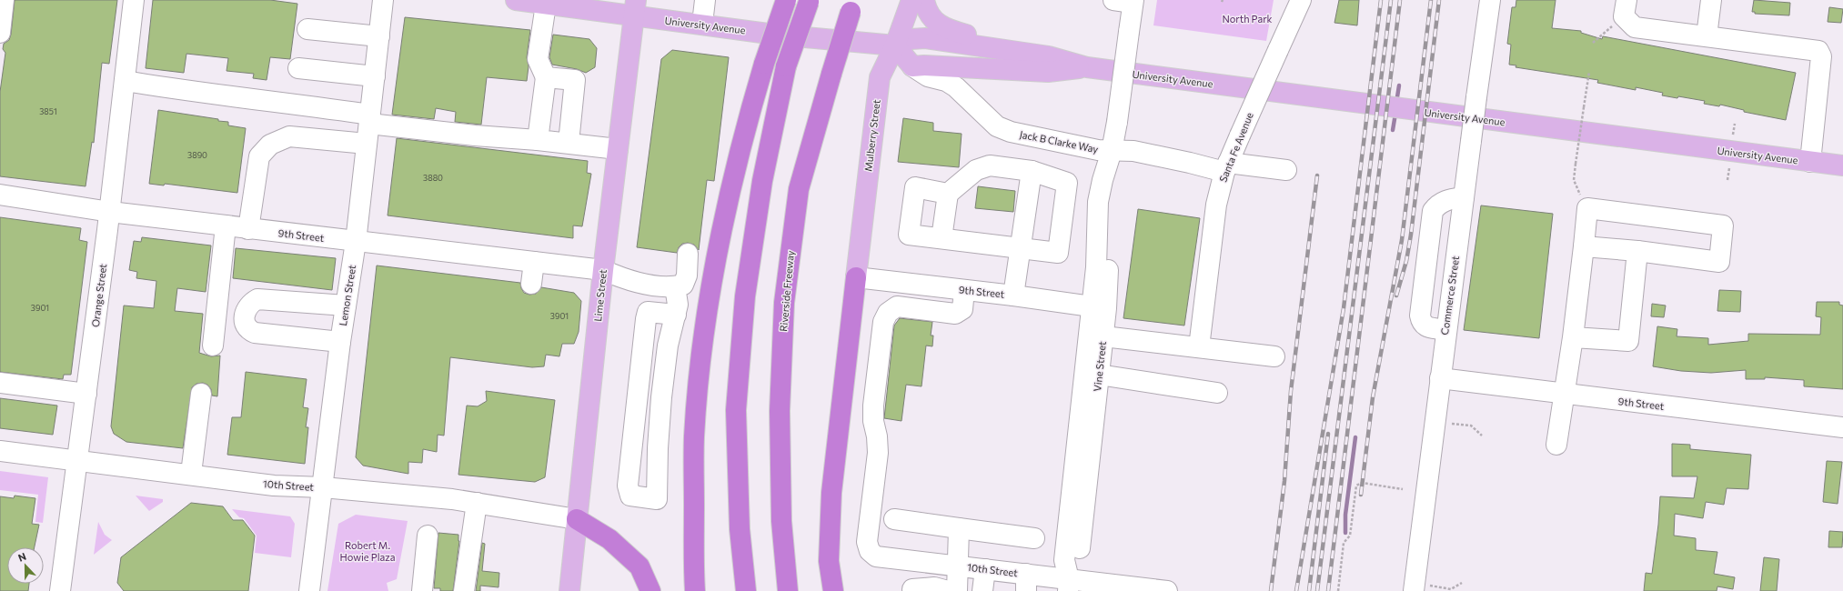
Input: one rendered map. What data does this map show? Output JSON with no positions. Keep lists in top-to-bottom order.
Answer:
{
  "streets": {
    "highway": ["Riverside Freeway"],
    "main road": ["University Avenue", "Mulberry Street", "Lime Street"],
    "street": [
      "Jack B Clarke Way",
      "Santa Fe Avenue",
      "9th Street",
      "Orange Street",
      "Lemon Street",
      "Commerce Street",
      "Vine Street",
      "10th Street"
    ]
  },
  "crossings": [
    ["University Avenue", "Mulberry Street"],
    ["University Avenue", "Jack B Clarke Way"],
    ["University Avenue", "Lime Street"],
    ["Mulberry Street", "9th Street"],
    ["Jack B Clarke Way", "Santa Fe Avenue"],
    ["Jack B Clarke Way", "Vine Street"],
    ["9th Street", "Orange Street"],
    ["9th Street", "Lemon Street"],
    ["9th Street", "Lime Street"],
    ["9th Street", "Commerce Street"],
    ["9th Street", "Vine Street"],
    ["9th Street", "10th Street"],
    ["Orange Street", "10th Street"],
    ["Lemon Street", "10th Street"],
    ["Lime Street", "10th Street"],
    ["Vine Street", "10th Street"]
  ],
  "parks": ["North Park", "Robert M. Howie Plaza"],
  "house_numbers": [
    "3851",
    "3890",
    "3880",
    "3901",
    "3901"
  ],
  "north": "top"
}
